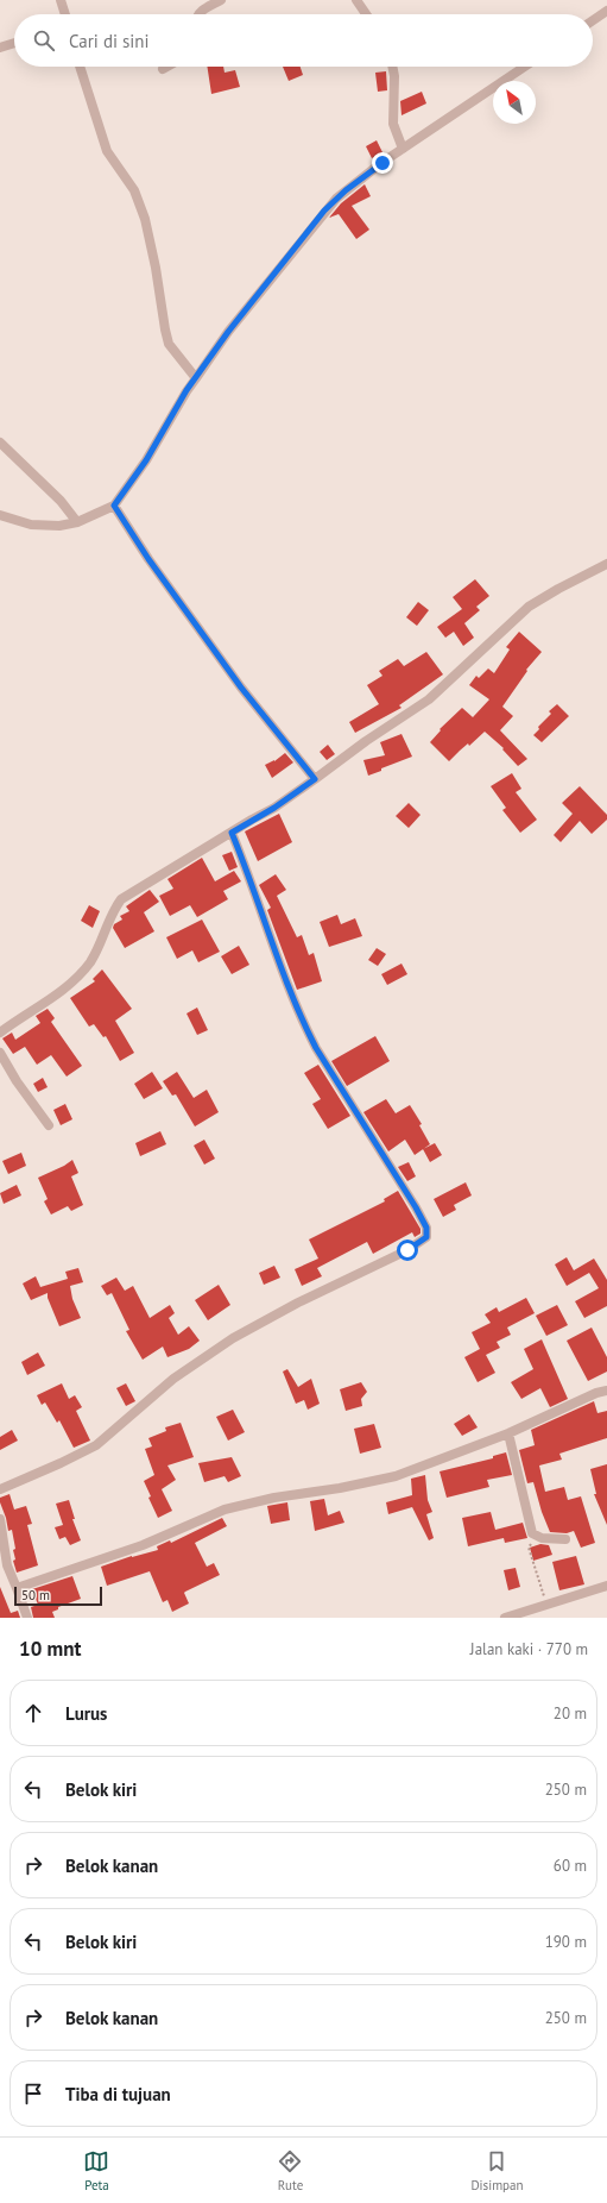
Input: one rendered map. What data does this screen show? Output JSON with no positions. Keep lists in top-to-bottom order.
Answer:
{
  "scale_bar": "50 m",
  "north": "top left",
  "page": {
    "search": "Cari di sini",
    "scale": "50 m",
    "heading": ["10 mnt", "Jalan kaki · 770 m"],
    "list": [
      ["Lurus", "20 m"],
      ["Belok kiri", "250 m"],
      ["Belok kanan", "60 m"],
      ["Belok kiri", "190 m"],
      ["Belok kanan", "250 m"],
      "Tiba di tujuan"
    ],
    "nav": ["Peta", "Rute", "Disimpan"]
  }
}
